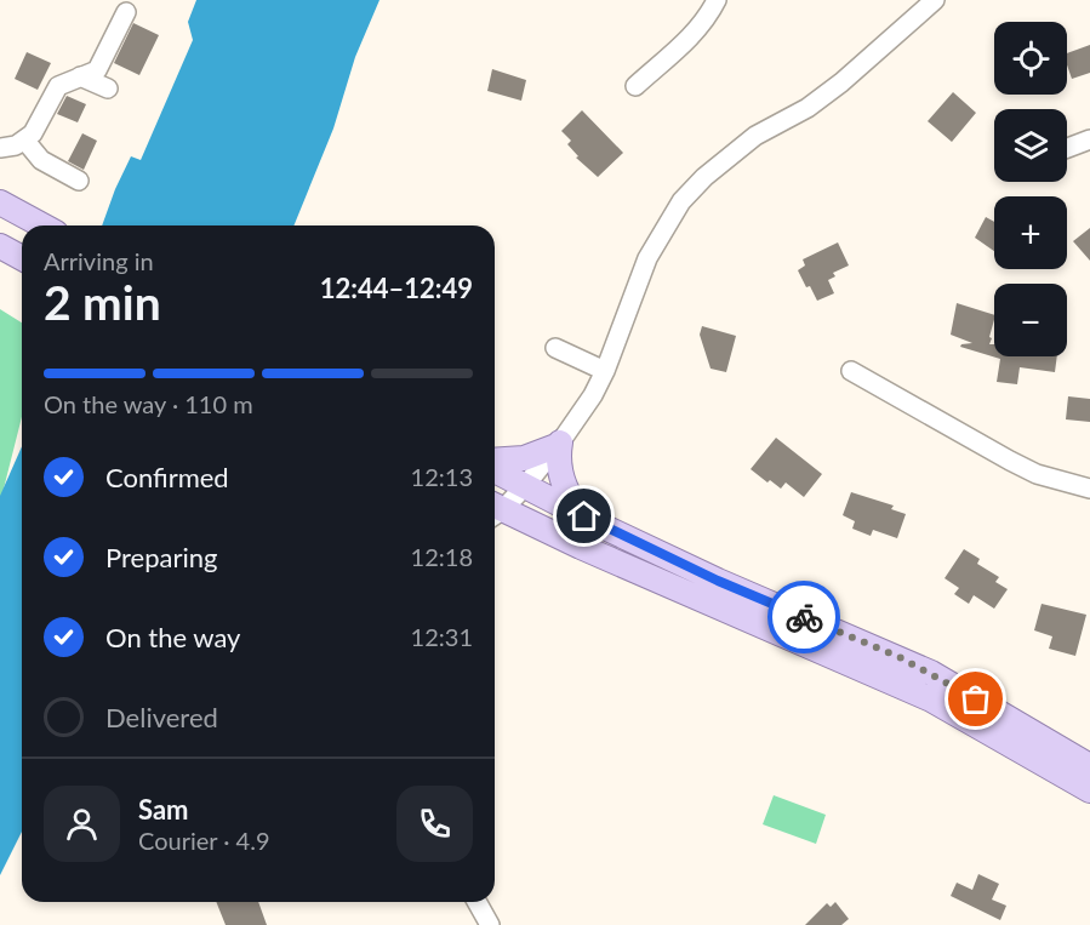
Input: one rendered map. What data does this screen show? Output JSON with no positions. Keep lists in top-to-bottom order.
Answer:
{
  "page": {
    "map_buttons": ["+", "−"],
    "heading": ["2 min", "Arriving in", "12:44–12:49"],
    "panel": ["Sam", "Courier · 4.9"],
    "bar": "On the way · 110 m",
    "list": [
      ["Confirmed", "12:13"],
      ["Preparing", "12:18"],
      ["On the way", "12:31"],
      "Delivered"
    ]
  }
}
